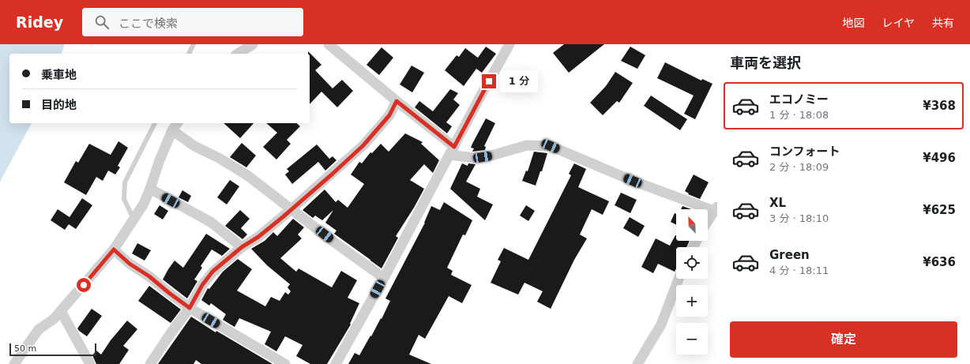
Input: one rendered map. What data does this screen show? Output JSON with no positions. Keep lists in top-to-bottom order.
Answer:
{
  "scale_bar": "50 m",
  "north": "top left",
  "page": {
    "header": "Ridey",
    "search": "ここで検索",
    "nav": ["地図", "レイヤ", "共有"],
    "heading": "車両を選択",
    "banner": ["乗車地", "目的地"],
    "bubble": "1 分",
    "list": [
      {
        "name": "エコノミー",
        "note": "1 分 · 18:08",
        "value": "¥368"
      },
      {
        "name": "コンフォート",
        "note": "2 分 · 18:09",
        "value": "¥496"
      },
      {
        "name": "XL",
        "note": "3 分 · 18:10",
        "value": "¥625"
      },
      {
        "name": "Green",
        "note": "4 分 · 18:11",
        "value": "¥636"
      }
    ],
    "map_buttons": ["+", "−"],
    "buttons": "確定",
    "scale": "50 m"
  }
}
